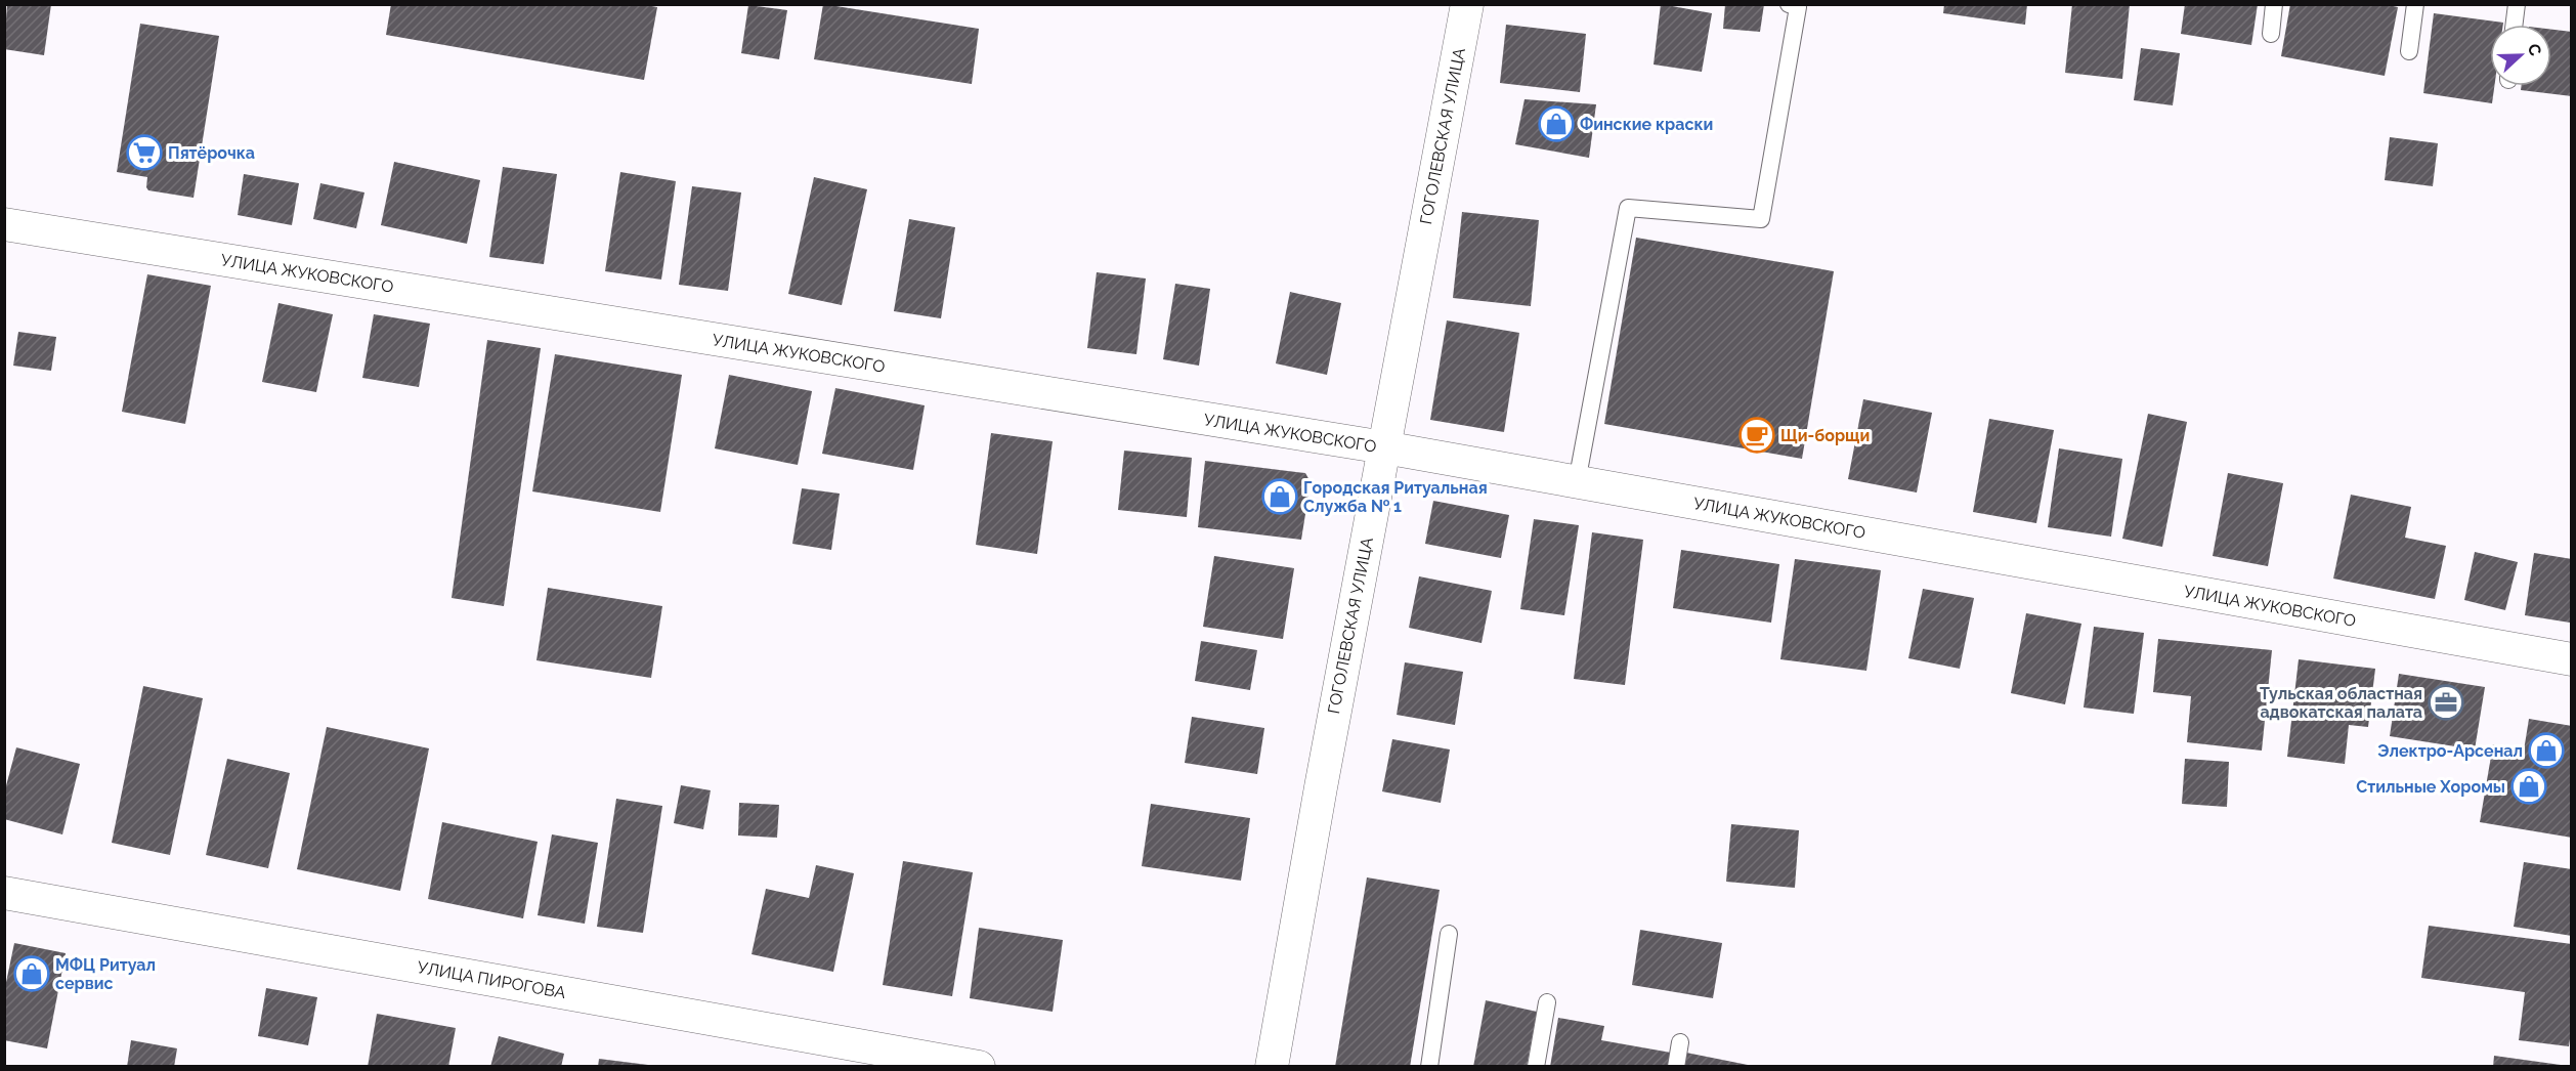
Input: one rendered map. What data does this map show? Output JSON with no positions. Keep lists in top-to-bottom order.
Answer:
{
  "streets": {
    "street": ["ГОГОЛЕВСКАЯ УЛИЦА", "УЛИЦА ЖУКОВСКОГО", "УЛИЦА ПИРОГОВА"]
  },
  "crossings": [
    ["ГОГОЛЕВСКАЯ УЛИЦА", "УЛИЦА ЖУКОВСКОГО"]
  ],
  "places": {
    "shop": [
      "Финские краски",
      "Городская Ритуальная Служба № 1",
      "Электро-Арсенал",
      "Стильные Хоромы",
      "МФЦ Ритуал cервис"
    ],
    "supermarket": ["Пятёрочка"],
    "cafe": ["Щи-борщи"],
    "office": ["Тульская областная адвокатская палата"]
  },
  "north": "right"
}
